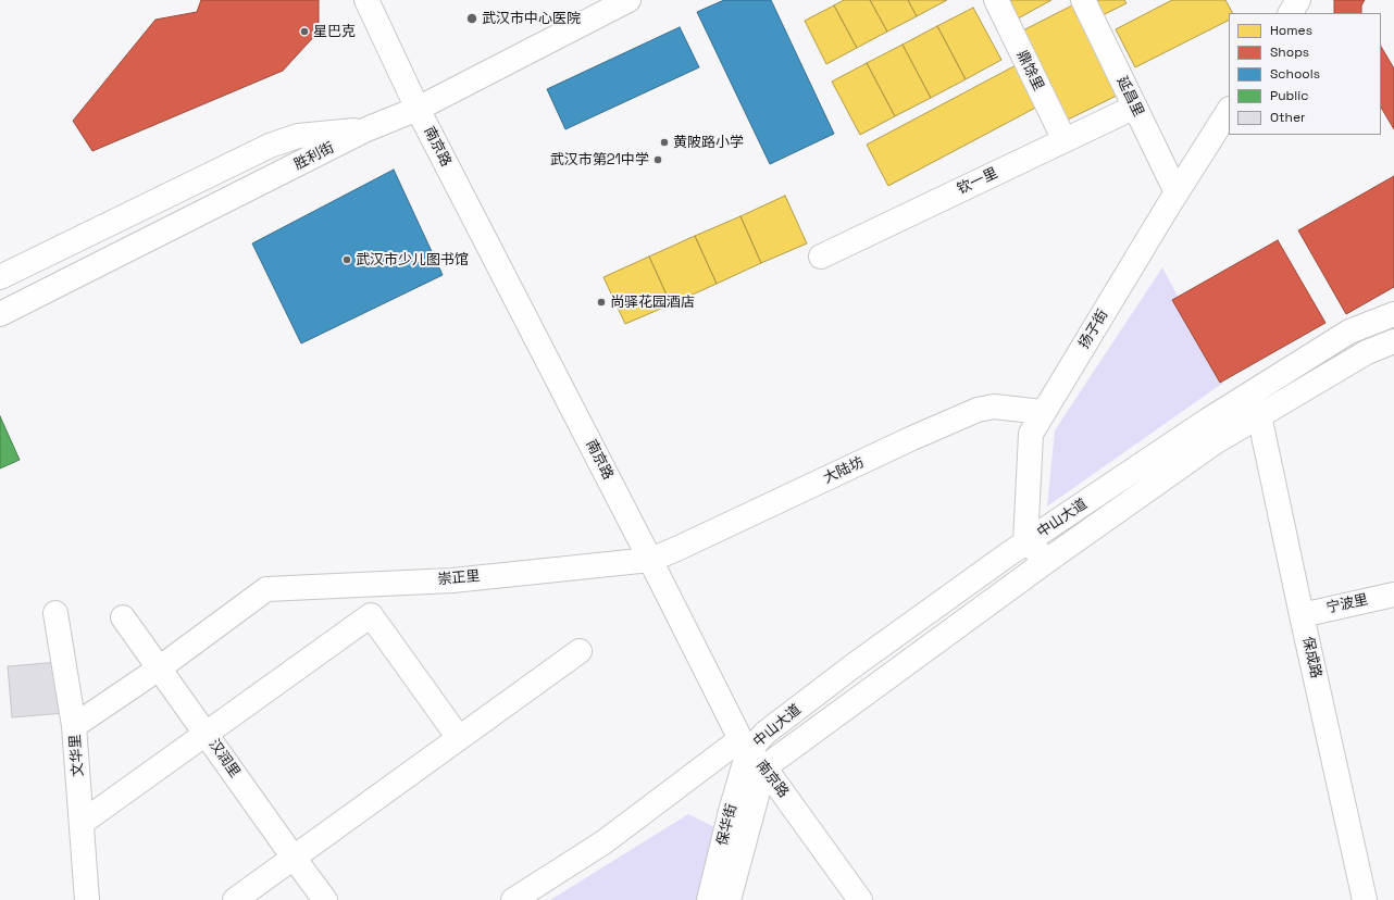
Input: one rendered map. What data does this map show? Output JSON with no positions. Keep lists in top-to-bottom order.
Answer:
{
  "streets": {
    "street": [
      "鼎馀里",
      "延昌里",
      "南京路",
      "胜利街",
      "钦一里",
      "扬子街",
      "大陆坊",
      "中山大道",
      "崇正里",
      "宁波里",
      "保成路",
      "文华里",
      "汉润里",
      "保华街"
    ]
  },
  "crossings": [
    ["鼎馀里", "钦一里"],
    ["延昌里", "钦一里"],
    ["延昌里", "扬子街"],
    ["南京路", "胜利街"],
    ["南京路", "大陆坊"],
    ["南京路", "中山大道"],
    ["南京路", "崇正里"],
    ["南京路", "保华街"],
    ["扬子街", "大陆坊"],
    ["扬子街", "中山大道"],
    ["大陆坊", "崇正里"],
    ["中山大道", "保成路"],
    ["中山大道", "保华街"],
    ["崇正里", "汉润里"],
    ["宁波里", "保成路"]
  ],
  "places": [
    "武汉市中心医院",
    "星巴克",
    "黄陂路小学",
    "武汉市第21中学",
    "武汉市少儿图书馆",
    "尚驿花园酒店"
  ],
  "legend": [
    "Homes",
    "Shops",
    "Schools",
    "Public",
    "Other"
  ]
}
